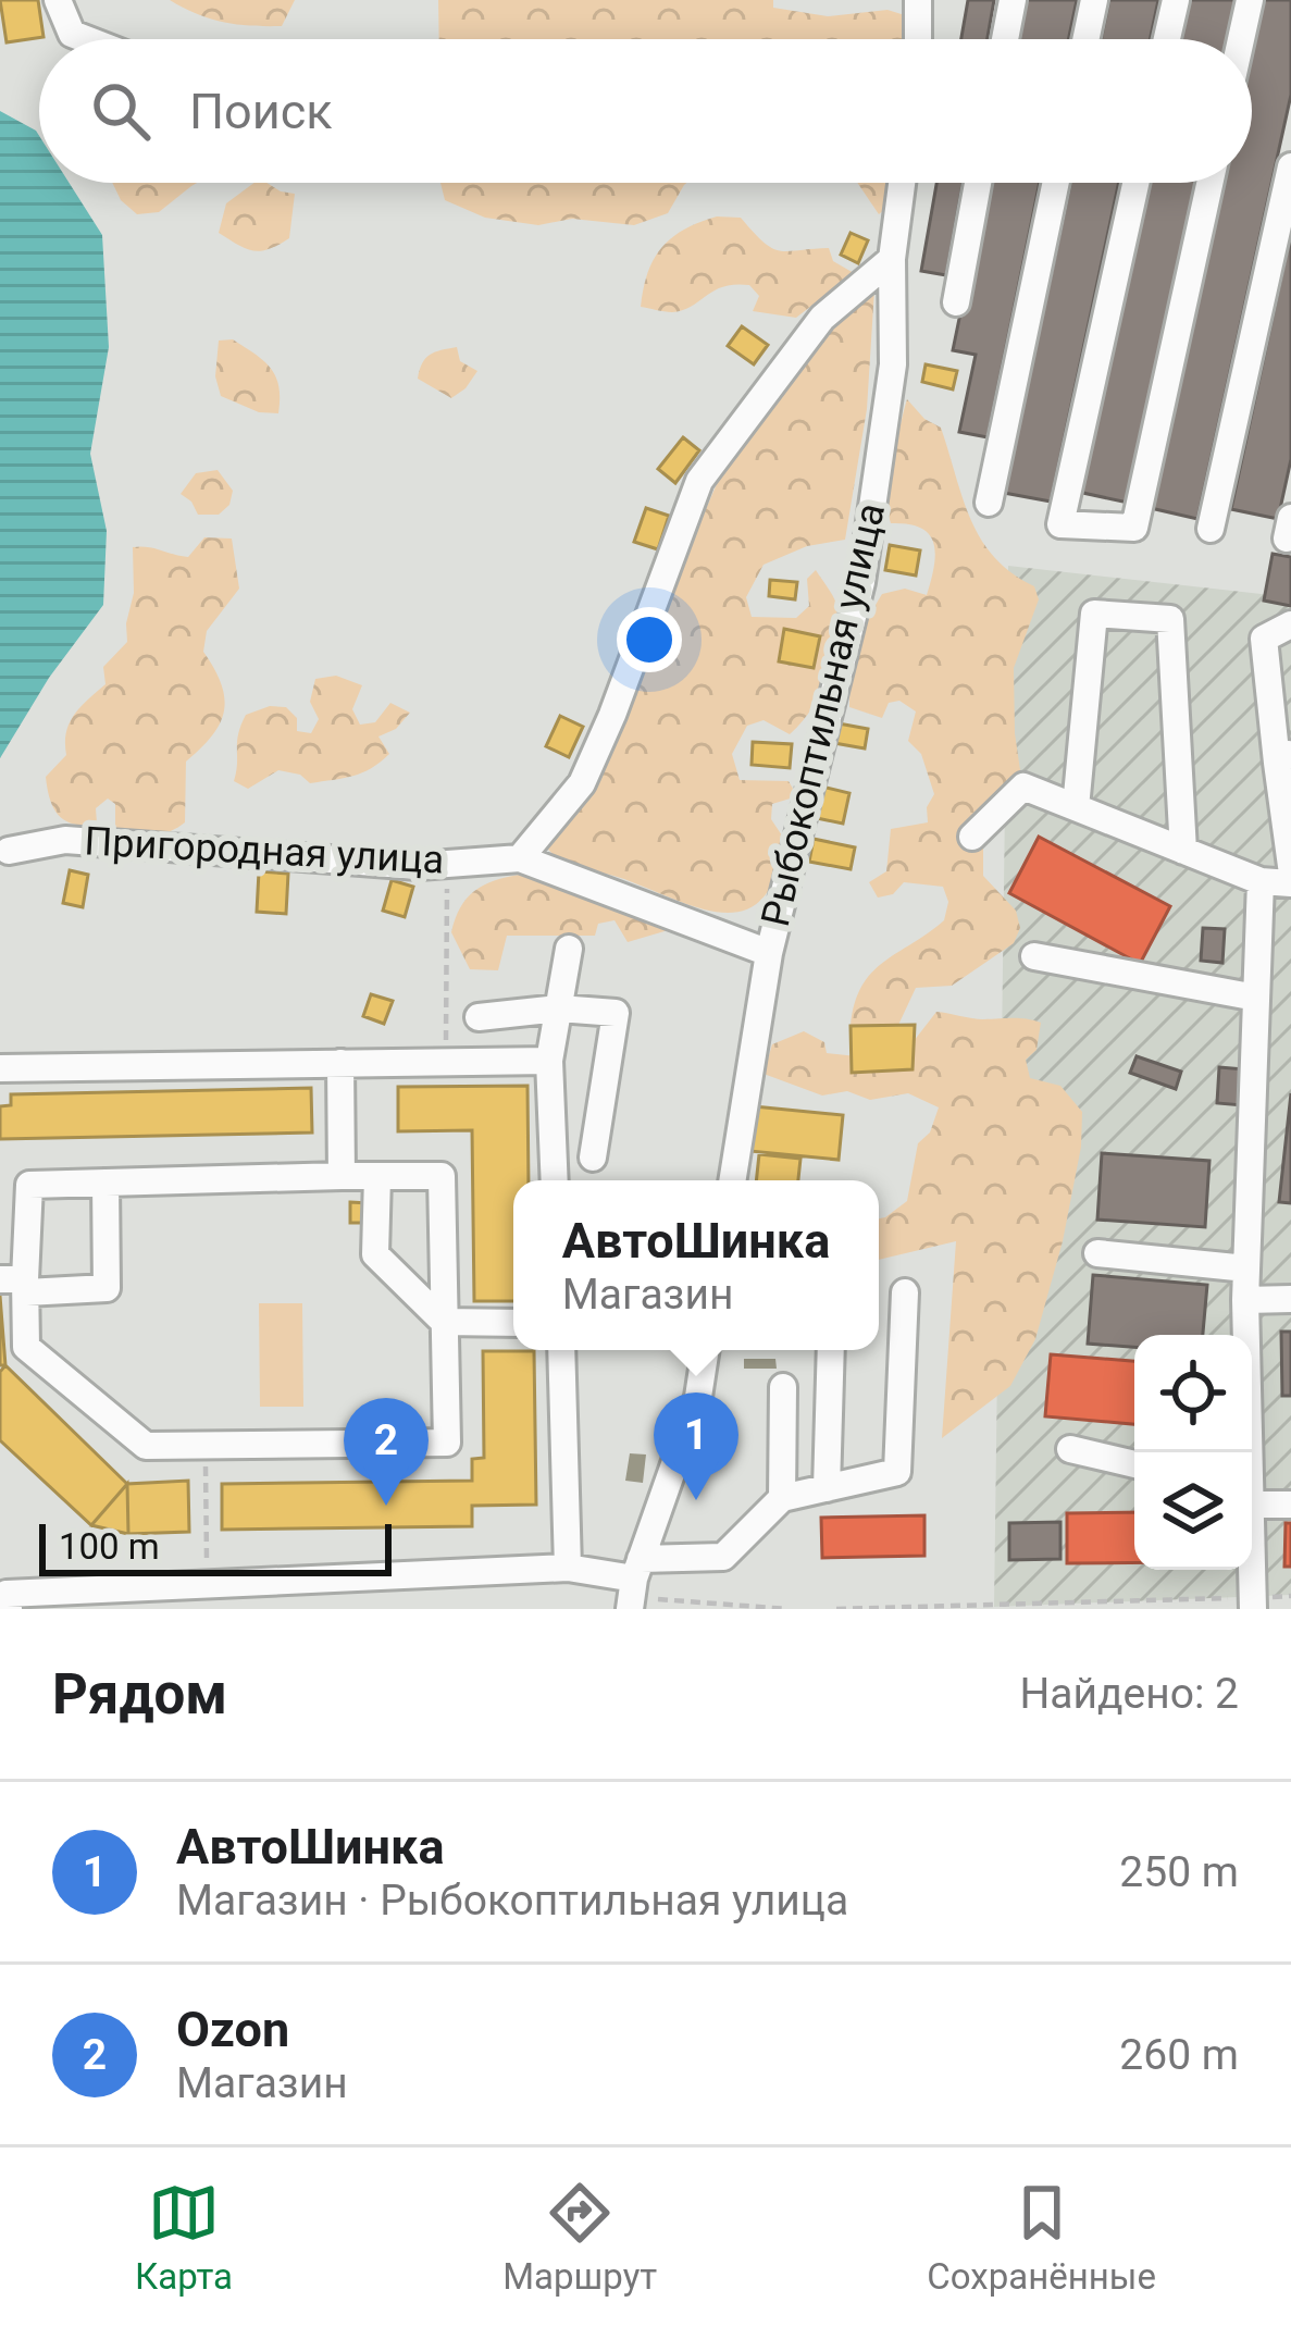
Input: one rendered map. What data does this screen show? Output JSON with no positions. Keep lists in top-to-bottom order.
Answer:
{
  "streets": {
    "street": ["Рыбокоптильная улица", "Пригородная улица"]
  },
  "scale_bar": "100 m",
  "page": {
    "search": "Поиск",
    "popup": ["АвтоШинка", "Магазин"],
    "pins": ["1", "2"],
    "scale": "100 m",
    "heading": ["Рядом", "Найдено: 2"],
    "list": [
      {
        "mark": "1",
        "name": "АвтоШинка",
        "note": "Магазин · Рыбокоптильная улица",
        "value": "250 m"
      },
      {
        "mark": "2",
        "name": "Ozon",
        "note": "Магазин",
        "value": "260 m"
      }
    ],
    "nav": ["Карта", "Маршрут", "Сохранённые"]
  }
}
